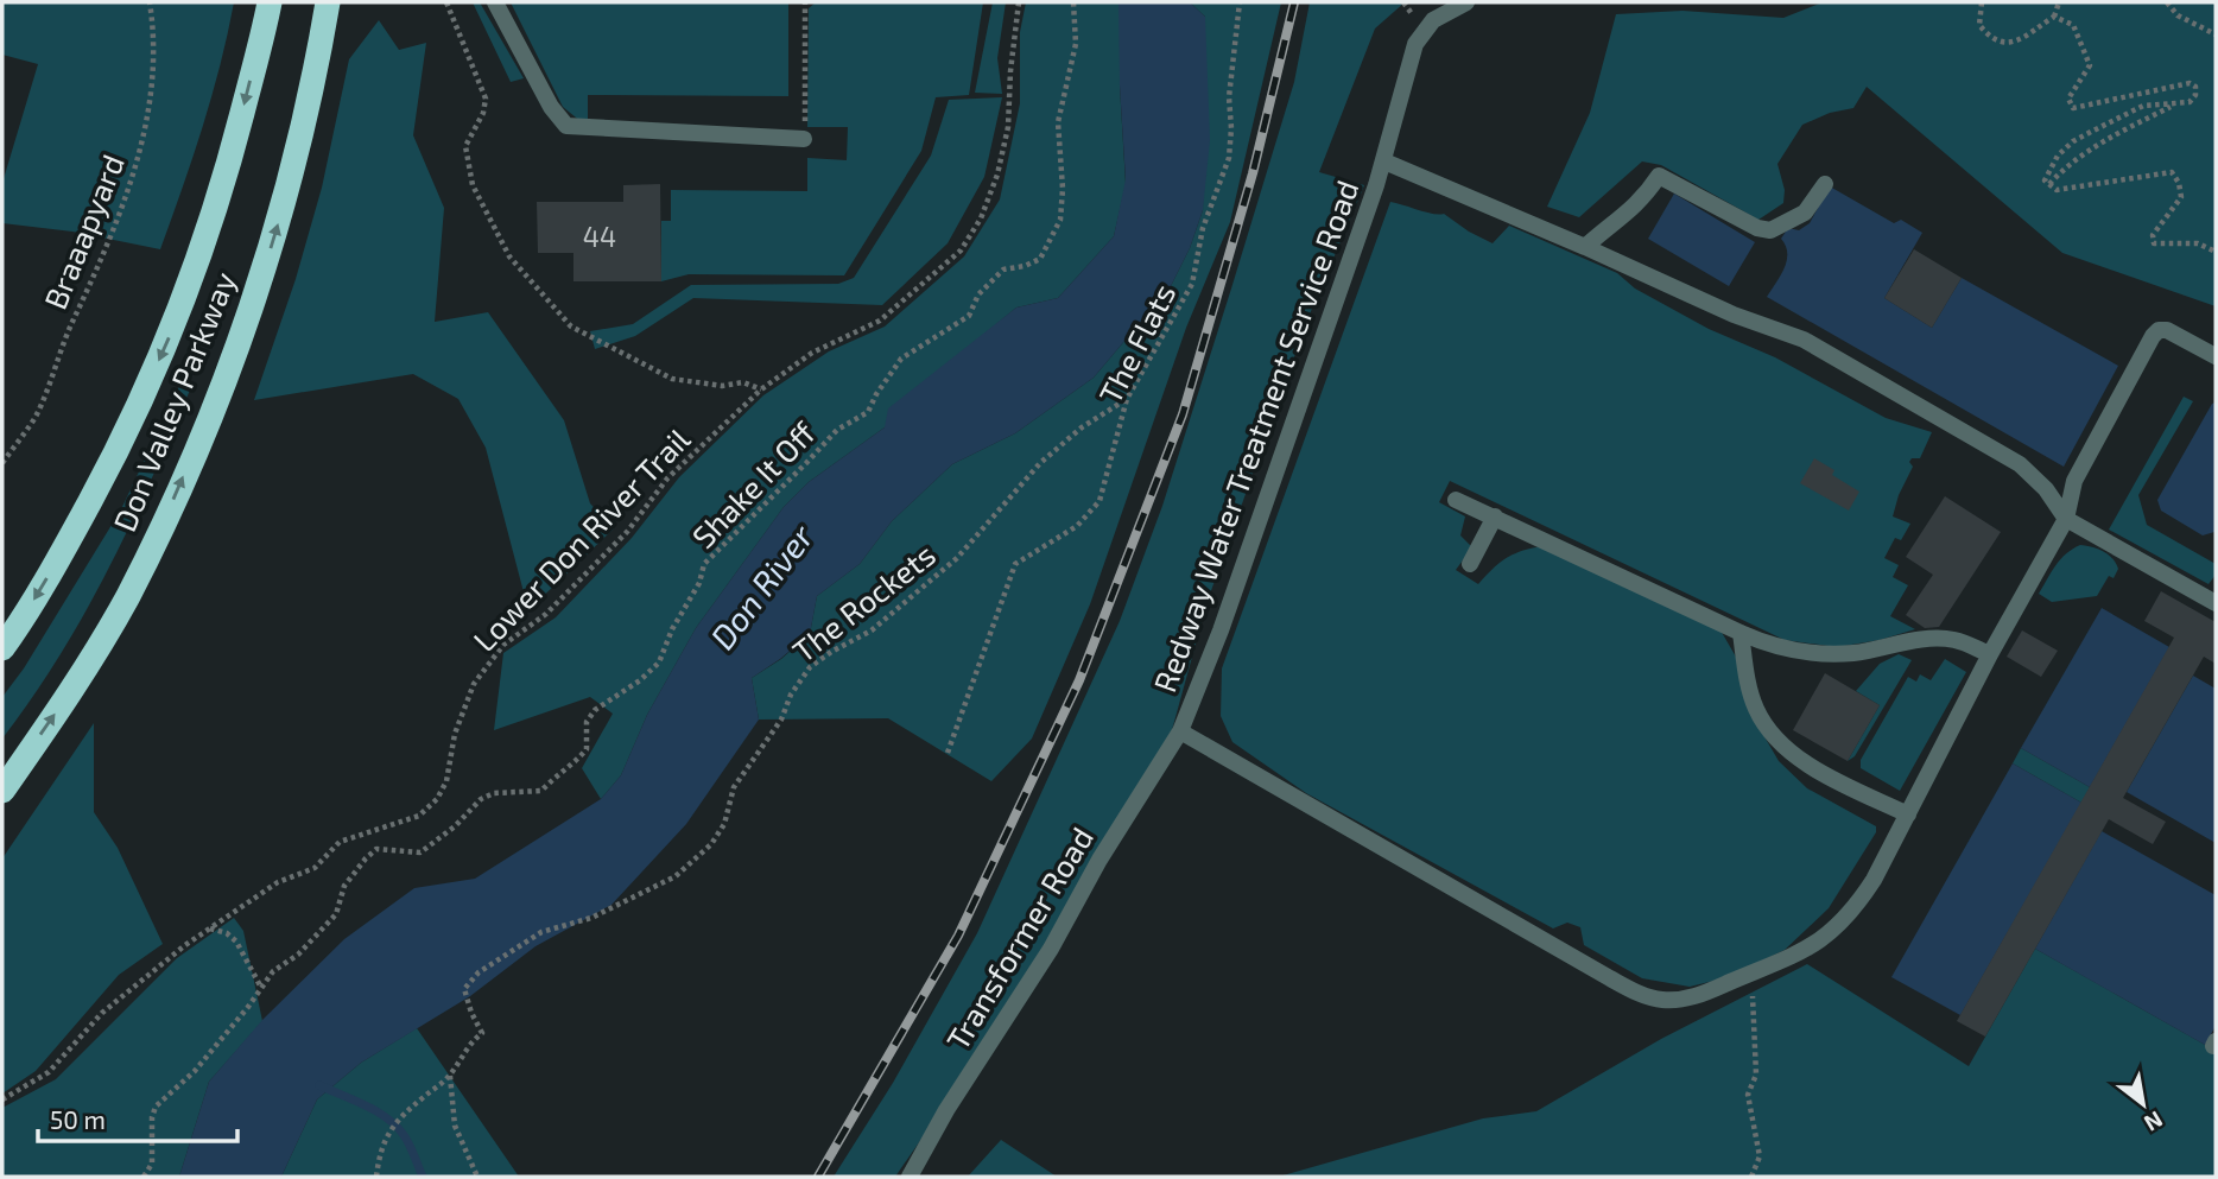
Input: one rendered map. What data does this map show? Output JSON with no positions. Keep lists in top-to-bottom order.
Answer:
{
  "streets": {
    "highway": ["Don Valley Parkway"],
    "lane": ["Redway Water Treatment Service Road", "Transformer Road"],
    "path": [
      "Braaapyard",
      "The Flats",
      "Shake It Off",
      "Lower Don River Trail",
      "The Rockets"
    ]
  },
  "crossings": [
    ["The Flats", "The Rockets"],
    ["Redway Water Treatment Service Road", "Transformer Road"]
  ],
  "water": ["Don River"],
  "house_numbers": ["44"],
  "scale_bar": "50 m",
  "north": "bottom right"
}
